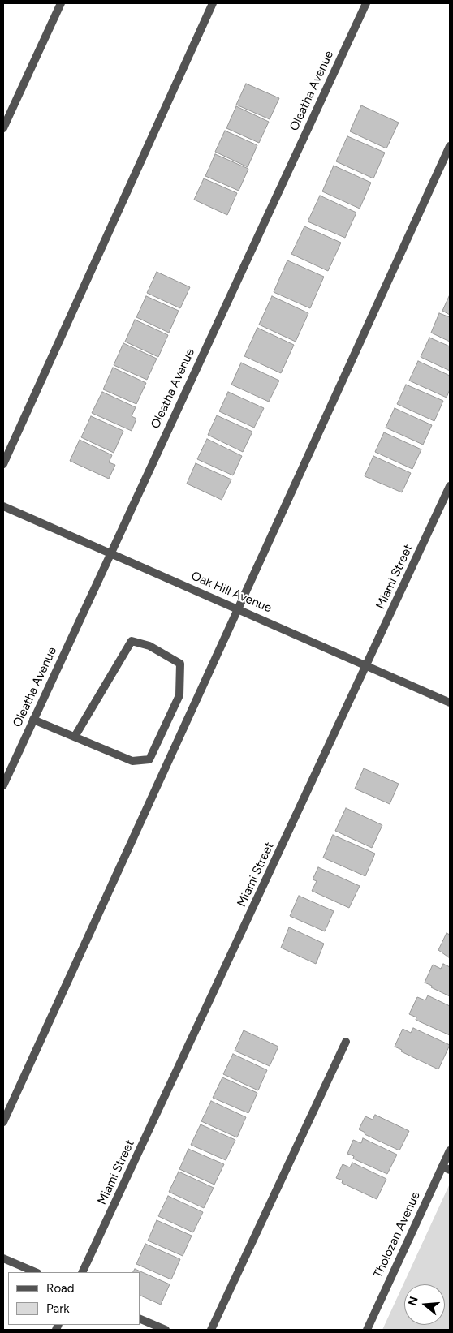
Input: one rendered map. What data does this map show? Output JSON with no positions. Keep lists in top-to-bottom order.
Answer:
{
  "streets": {
    "street": [
      "Oleatha Avenue",
      "Miami Street",
      "Oak Hill Avenue",
      "Tholozan Avenue"
    ]
  },
  "crossings": [
    ["Oleatha Avenue", "Oak Hill Avenue"],
    ["Miami Street", "Oak Hill Avenue"]
  ],
  "legend": ["Road", "Park"],
  "north": "left"
}
